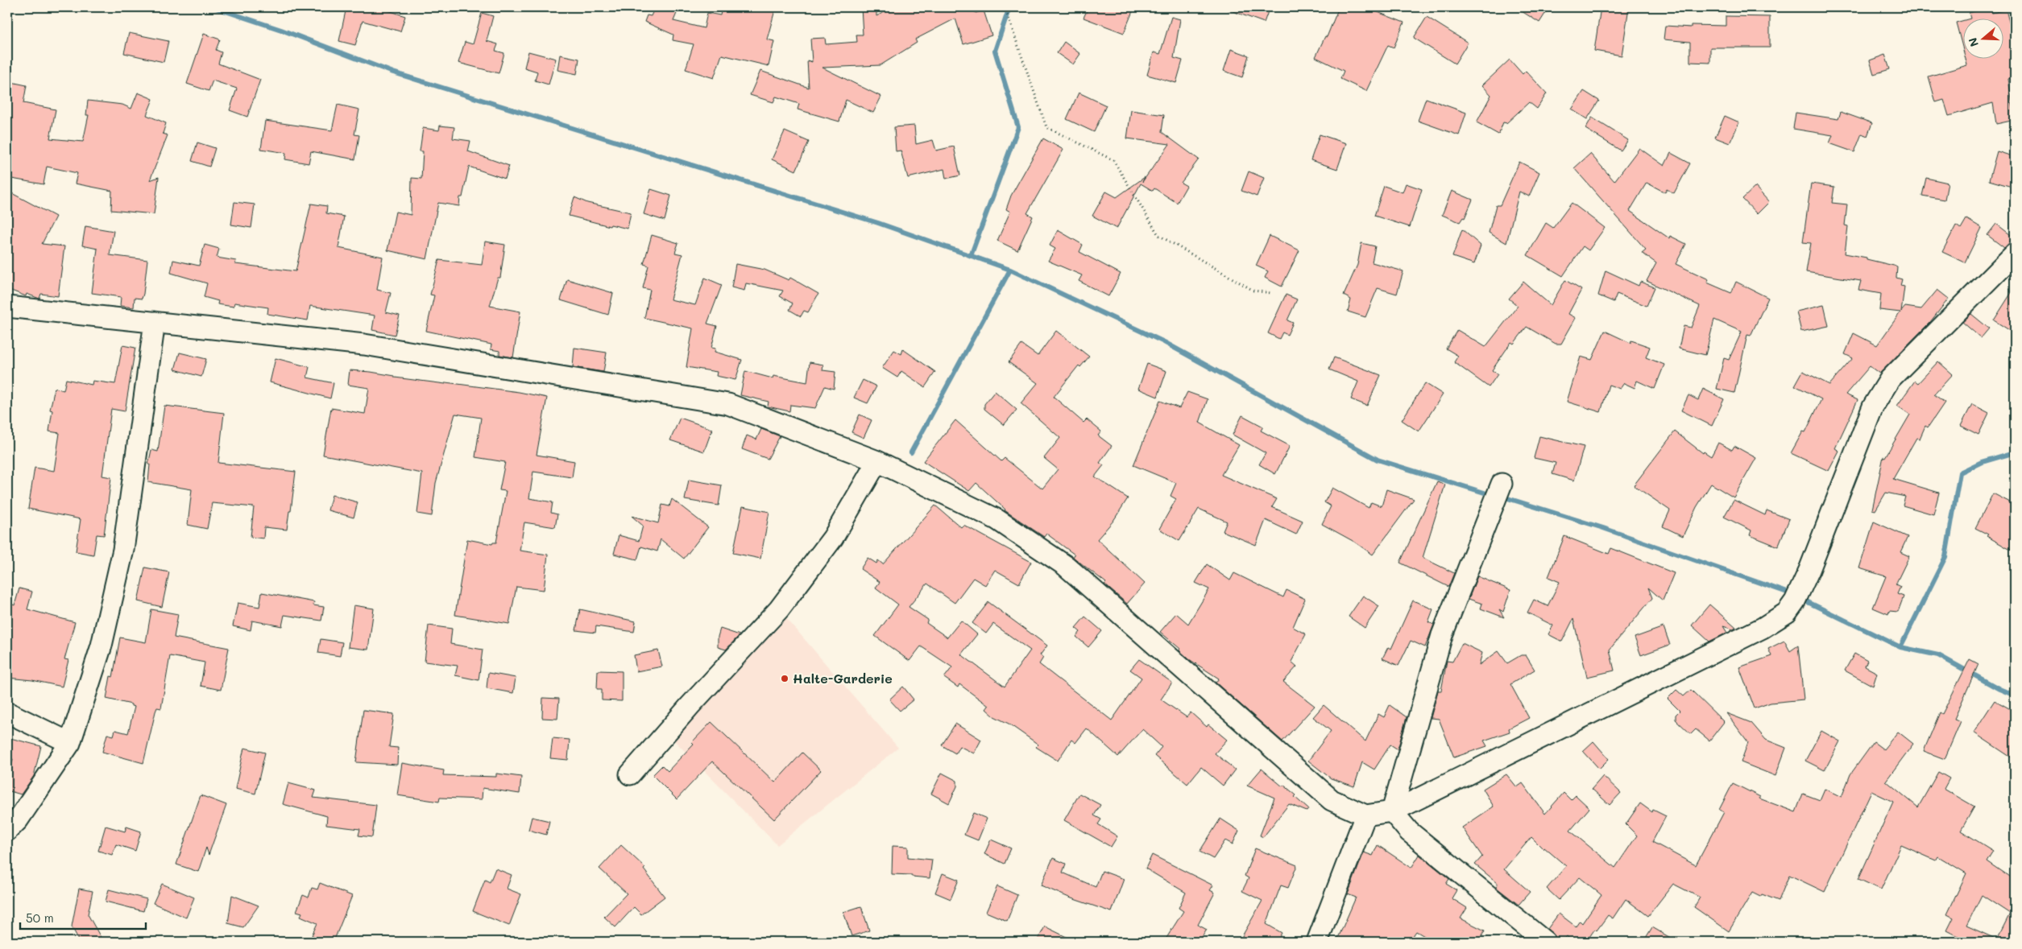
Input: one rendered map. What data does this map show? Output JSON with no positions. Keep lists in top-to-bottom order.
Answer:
{
  "places": ["Halte-Garderie"],
  "scale_bar": "50 m",
  "north": "left"
}
